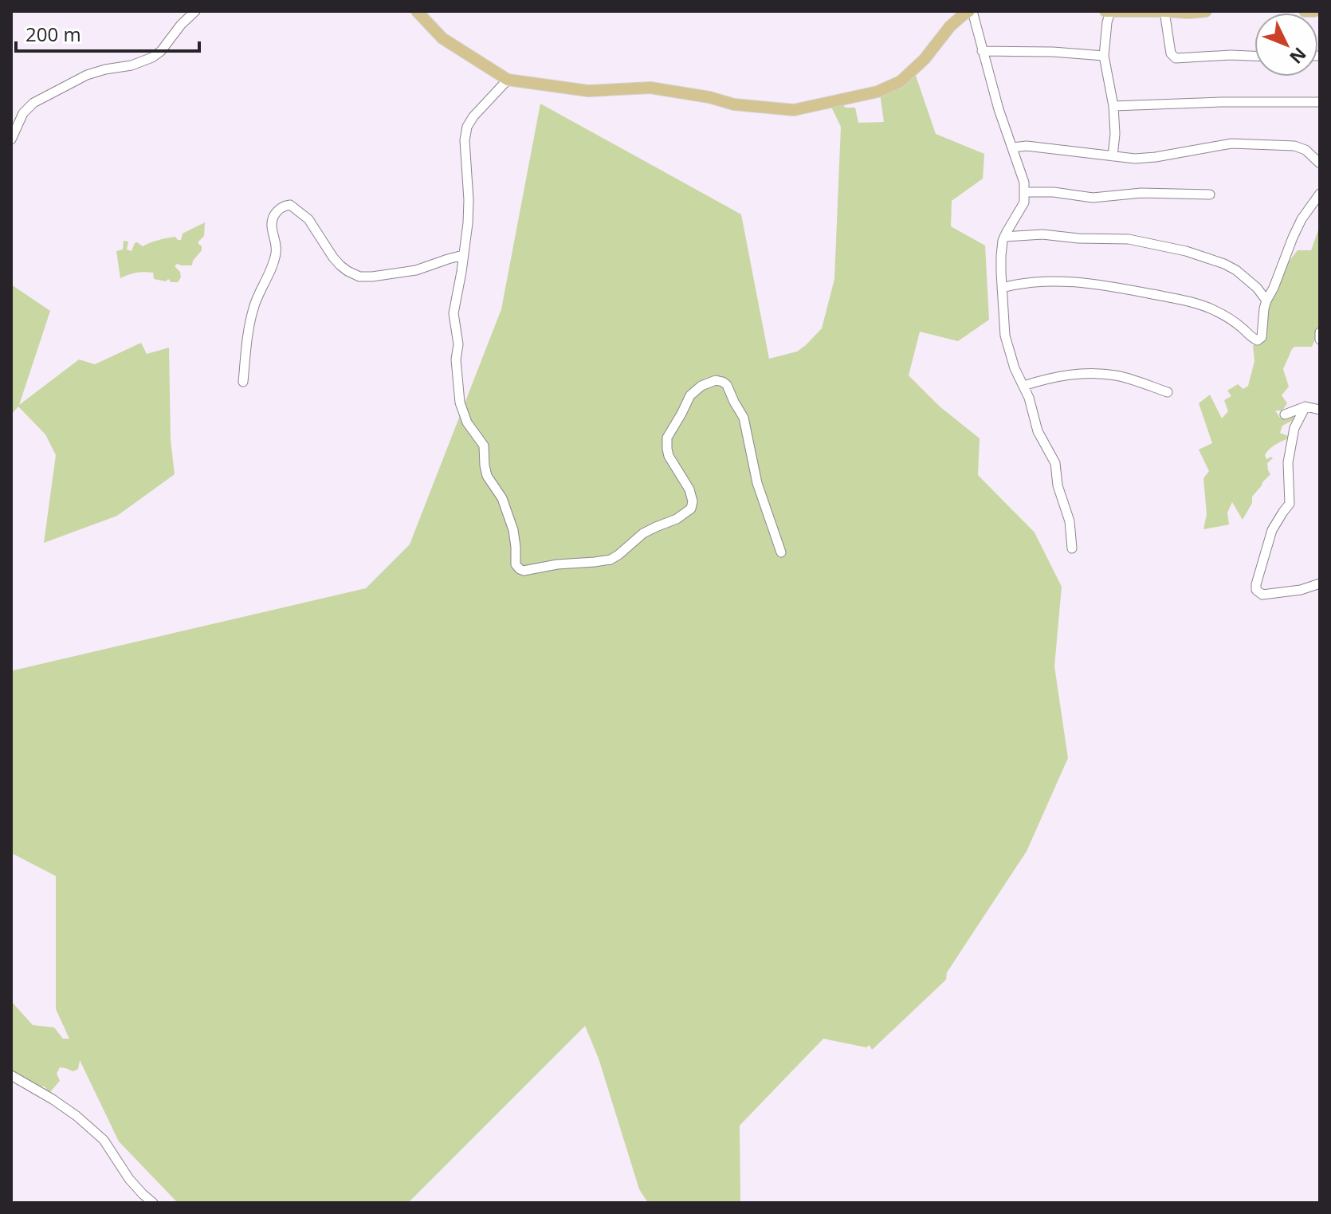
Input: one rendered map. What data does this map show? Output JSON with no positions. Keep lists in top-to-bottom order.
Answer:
{
  "scale_bar": "200 m",
  "north": "bottom right"
}
